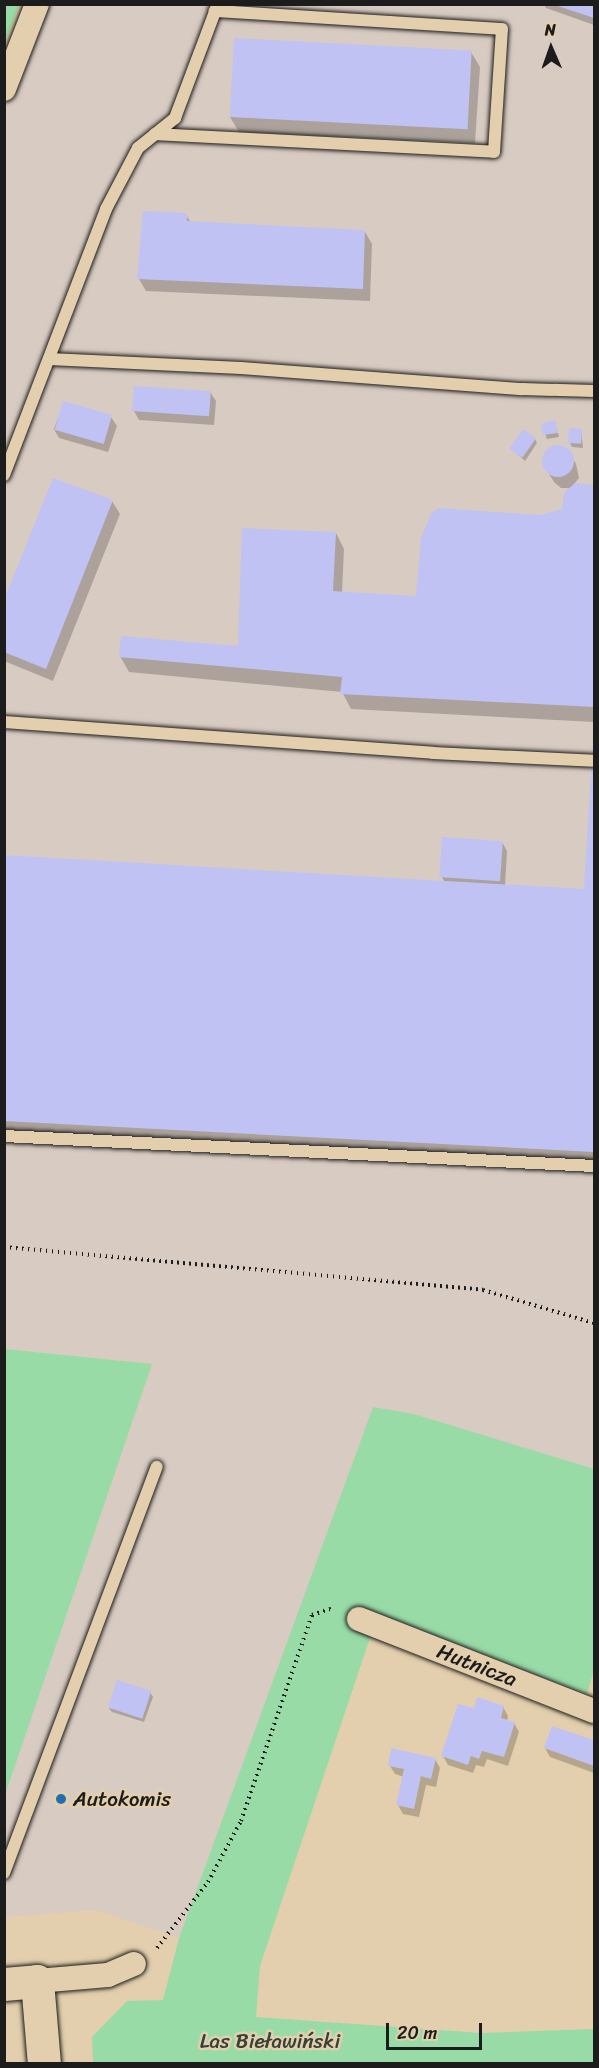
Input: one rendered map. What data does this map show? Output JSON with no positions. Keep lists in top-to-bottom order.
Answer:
{
  "streets": {
    "street": ["Hutnicza"]
  },
  "parks": ["Las Bieławiński"],
  "places": ["Autokomis"],
  "scale_bar": "20 m",
  "north": "top"
}
